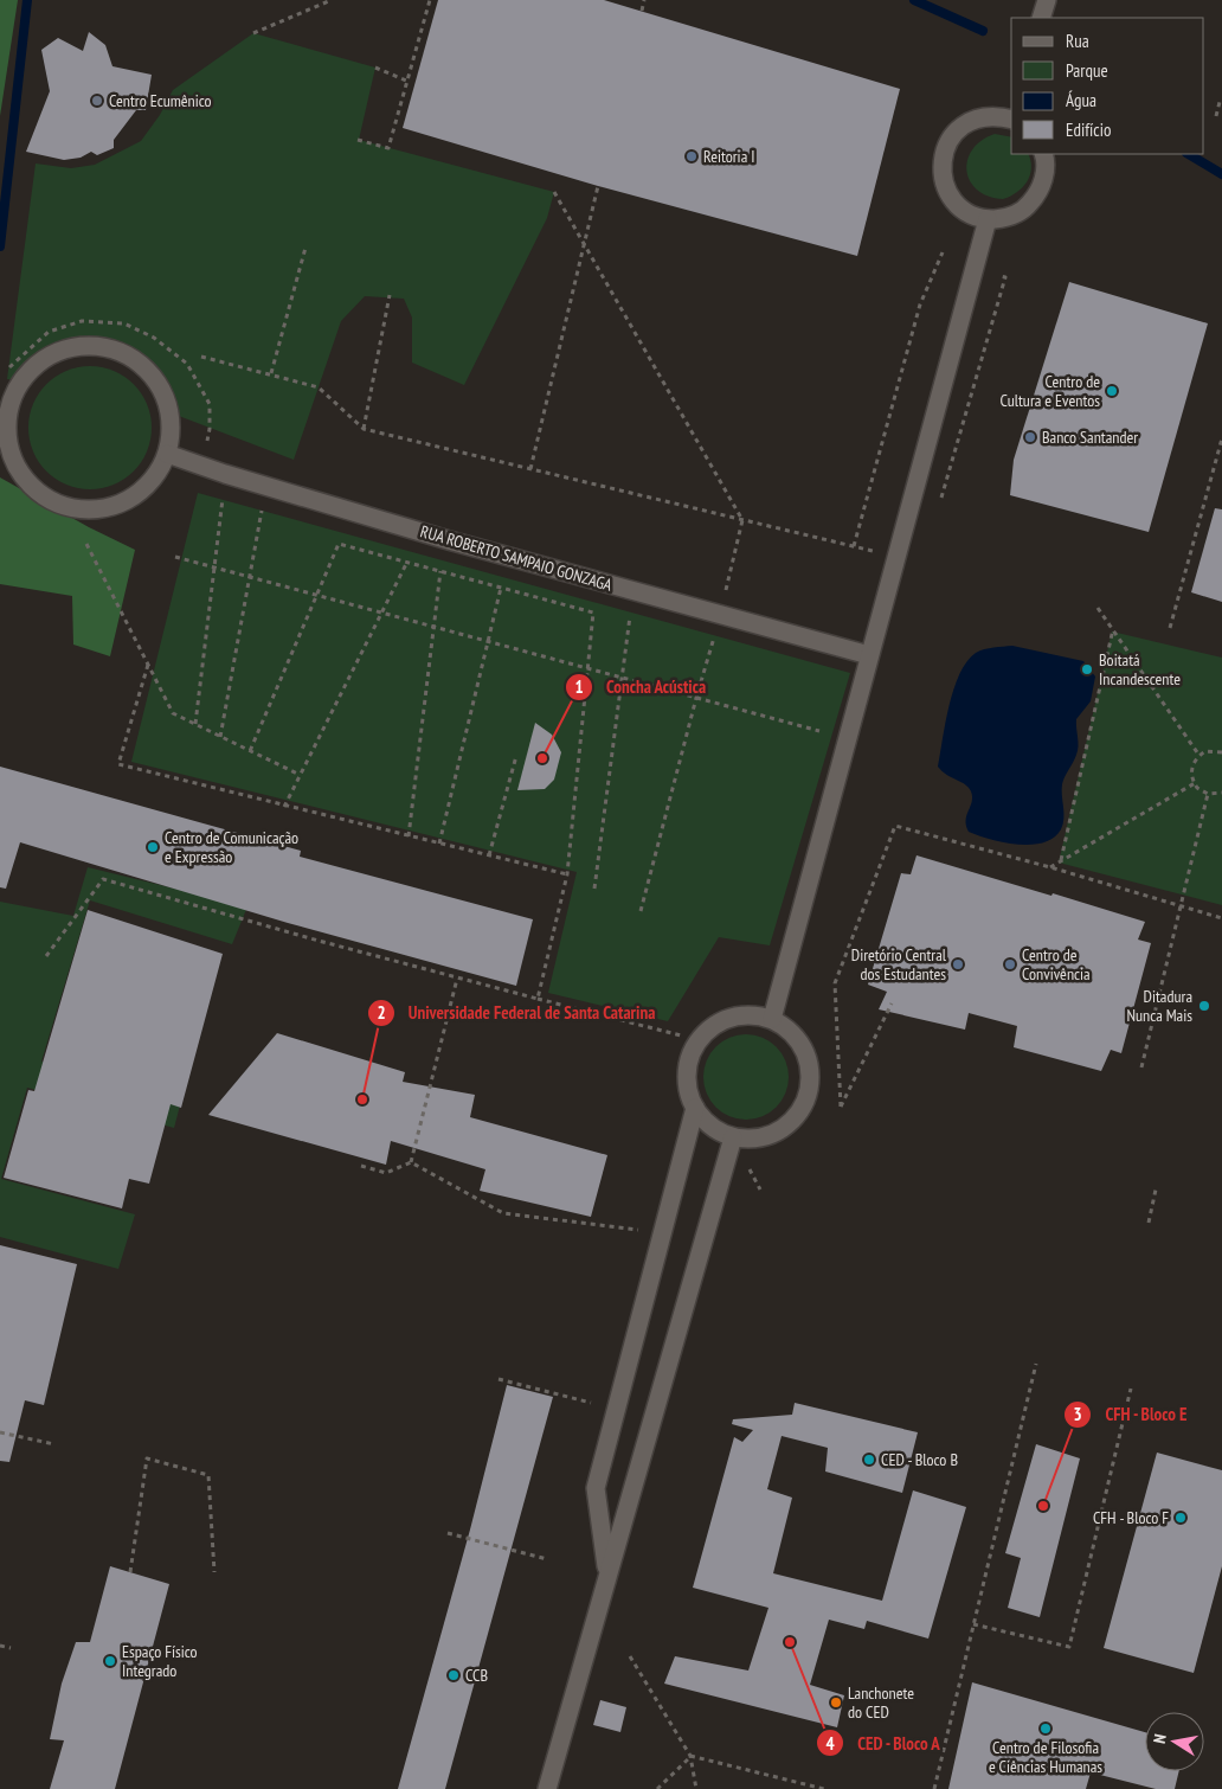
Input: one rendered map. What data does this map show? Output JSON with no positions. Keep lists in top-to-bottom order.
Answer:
{
  "streets": {
    "street": ["RUA ROBERTO SAMPAIO GONZAGA"]
  },
  "places": [
    "Centro Ecumênico",
    "Reitoria I",
    "Centro de Cultura e Eventos",
    "Banco Santander",
    "Boitatá Incandescente",
    "Concha Acústica",
    "Centro de Comunicação e Expressão",
    "Diretório Central dos Estudantes",
    "Centro de Convivência",
    "Ditadura Nunca Mais",
    "Universidade Federal de Santa Catarina",
    "CED - Bloco B",
    "CFH - Bloco E",
    "CFH - Bloco F",
    "CED - Bloco A",
    "Espaço Físico Integrado",
    "CCB",
    "Lanchonete do CED",
    "Centro de Filosofia e Ciências Humanas"
  ],
  "legend": [
    "Rua",
    "Parque",
    "Água",
    "Edifício"
  ],
  "north": "left"
}
